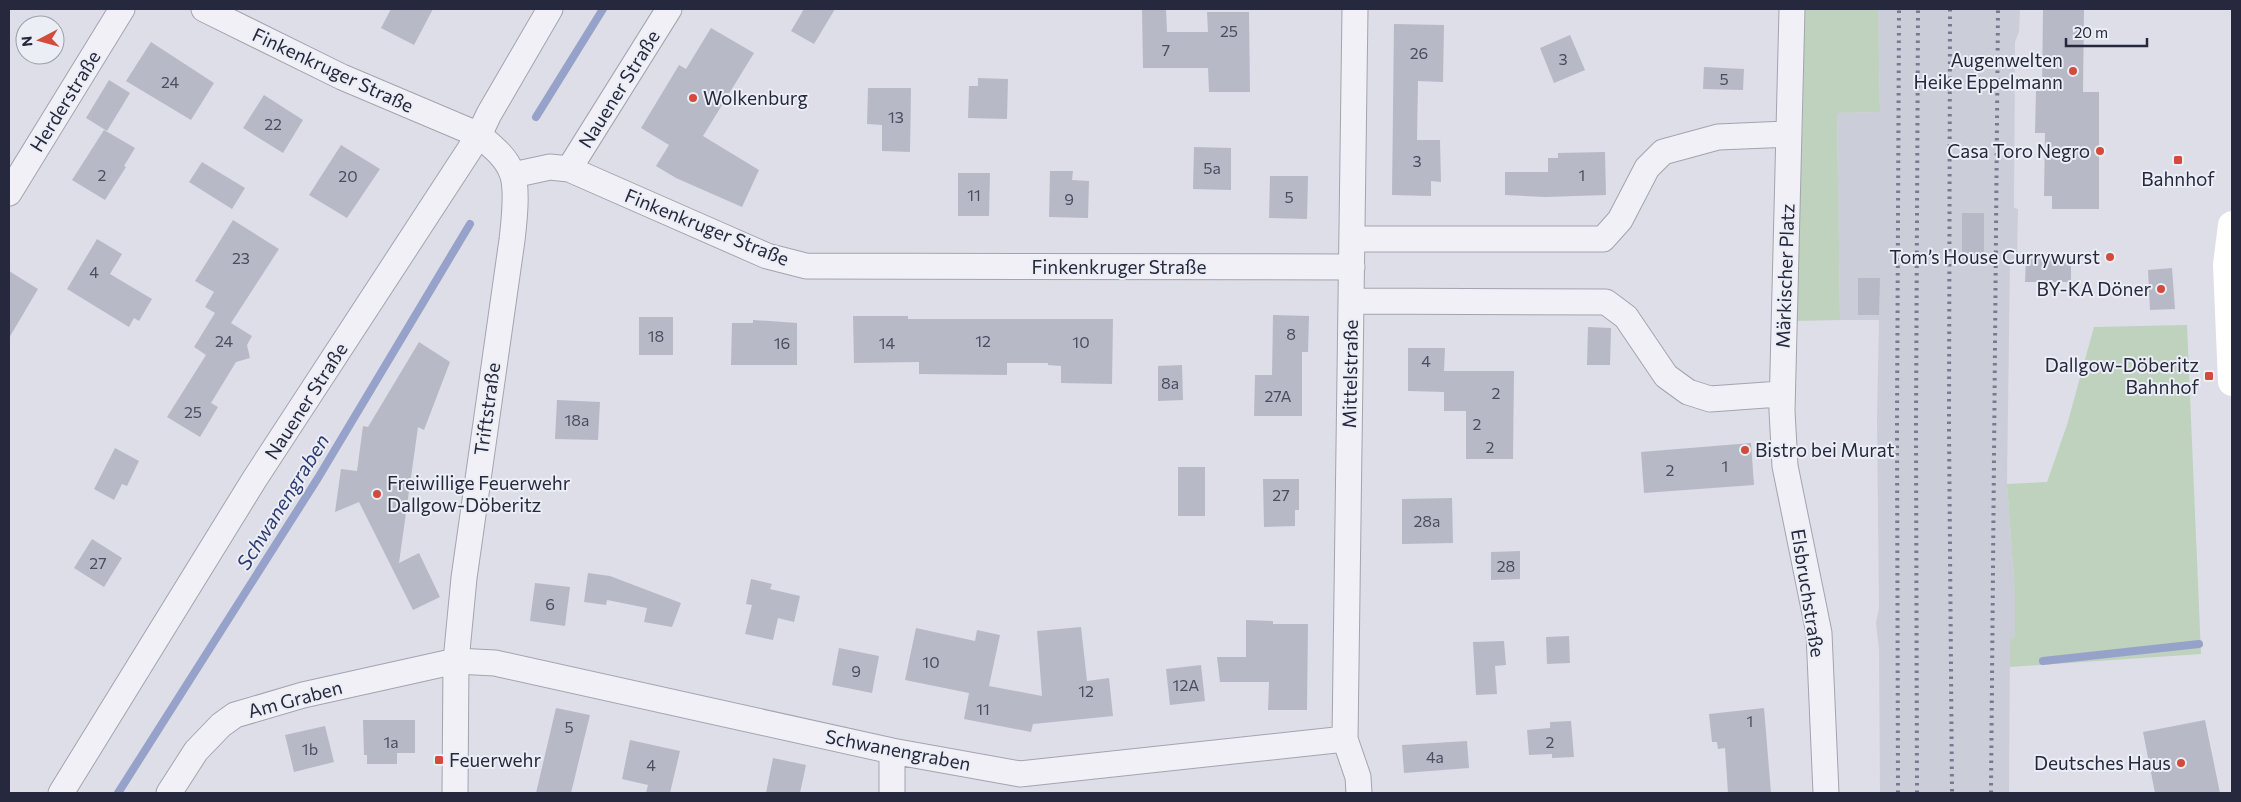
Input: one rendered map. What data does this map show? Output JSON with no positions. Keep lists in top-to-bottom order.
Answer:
{
  "streets": {
    "street": [
      "Finkenkruger Straße",
      "Nauener Straße",
      "Herderstraße",
      "Märkischer Platz",
      "Mittelstraße",
      "Triftstraße",
      "Elsbruchstraße",
      "Am Graben",
      "Schwanengraben"
    ]
  },
  "crossings": [
    ["Finkenkruger Straße", "Nauener Straße"],
    ["Finkenkruger Straße", "Mittelstraße"],
    ["Finkenkruger Straße", "Triftstraße"],
    ["Märkischer Platz", "Elsbruchstraße"],
    ["Mittelstraße", "Schwanengraben"],
    ["Triftstraße", "Am Graben"],
    ["Triftstraße", "Schwanengraben"],
    ["Am Graben", "Schwanengraben"]
  ],
  "water": ["Schwanengraben"],
  "places": {
    "other": [
      "Augenwelten Heike Eppelmann",
      "Wolkenburg",
      "Casa Toro Negro",
      "Tom’s House Currywurst",
      "BY-KA Döner",
      "Bistro bei Murat",
      "Freiwillige Feuerwehr Dallgow-Döberitz",
      "Deutsches Haus"
    ],
    "transit": ["Bahnhof", "Dallgow-Döberitz Bahnhof", "Feuerwehr"]
  },
  "house_numbers": [
    "25",
    "7",
    "26",
    "3",
    "5",
    "24",
    "13",
    "22",
    "3",
    "5a",
    "2",
    "1",
    "20",
    "11",
    "5",
    "9",
    "23",
    "4",
    "8",
    "18",
    "24",
    "12",
    "10",
    "16",
    "14",
    "4",
    "8a",
    "2",
    "27A",
    "25",
    "18a",
    "2",
    "2",
    "1",
    "2",
    "27",
    "28a",
    "27",
    "28",
    "6",
    "10",
    "9",
    "12A",
    "12",
    "11",
    "1",
    "5",
    "1a",
    "2",
    "1b",
    "4a",
    "4"
  ],
  "scale_bar": "20 m",
  "north": "left"
}
